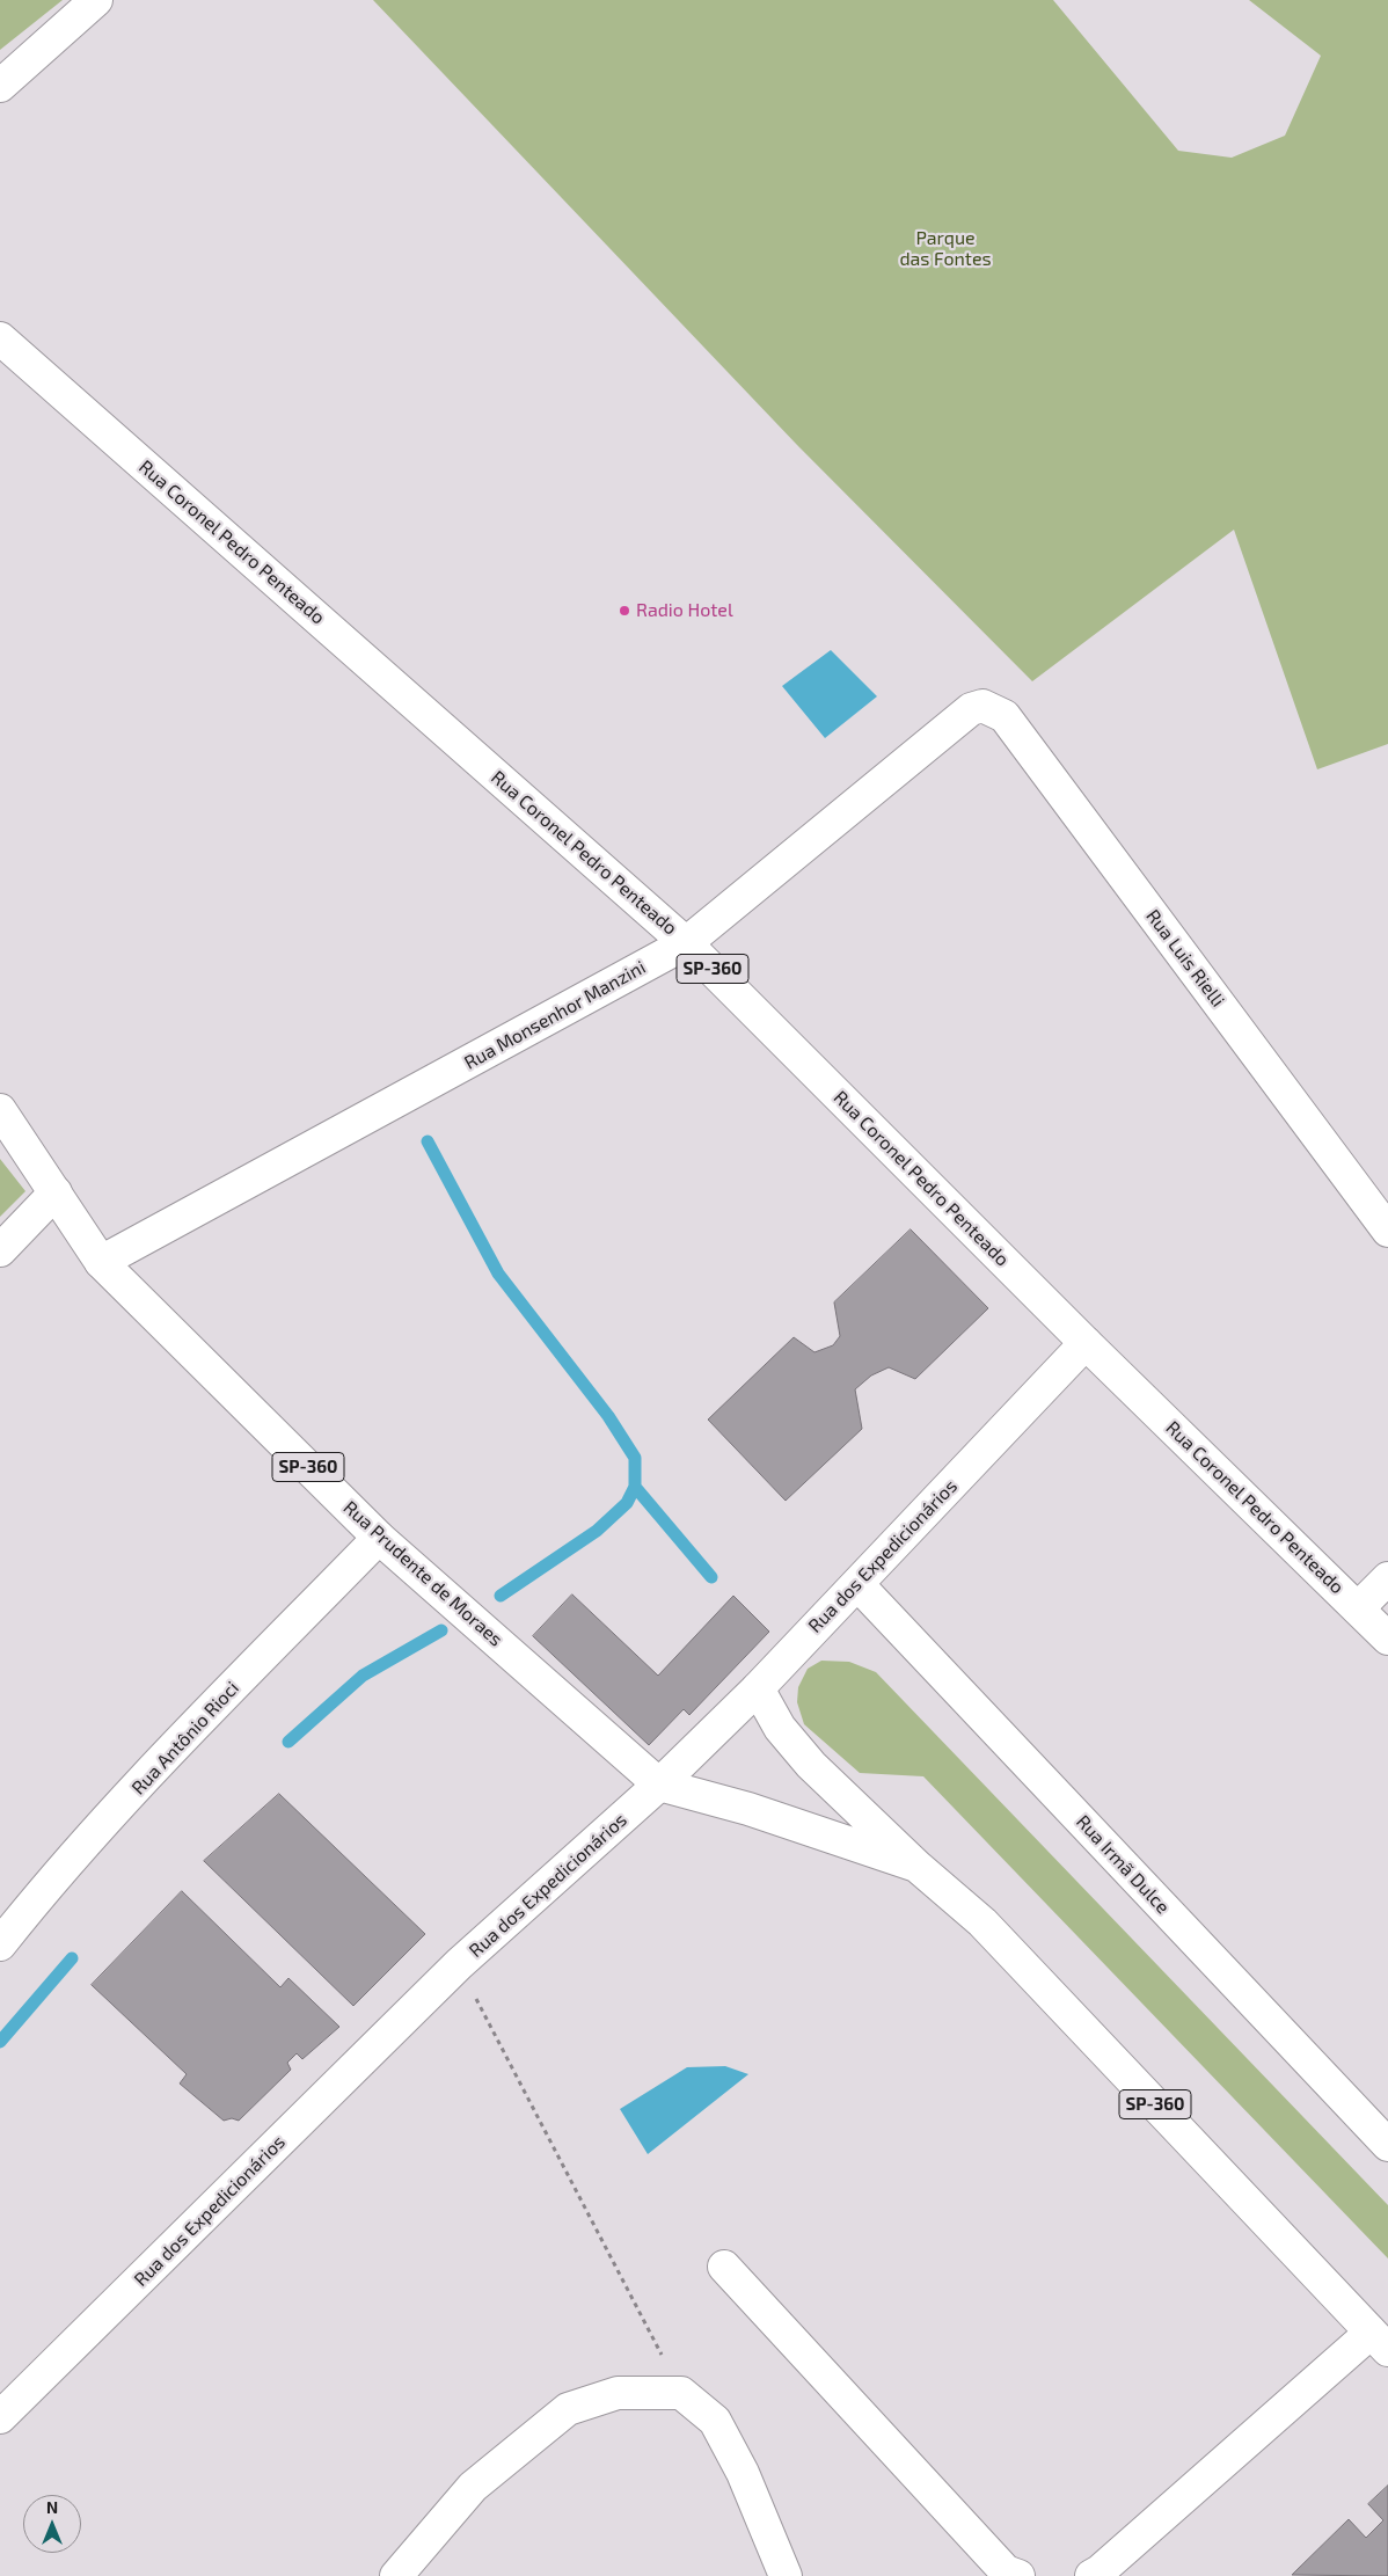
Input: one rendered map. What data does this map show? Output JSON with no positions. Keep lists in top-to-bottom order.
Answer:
{
  "streets": {
    "street": [
      "Rua Coronel Pedro Penteado",
      "Rua Luis Rielli",
      "SP-360",
      "Rua Monsenhor Manzini",
      "Rua dos Expedicionários",
      "Rua Prudente de Moraes",
      "Rua Antônio Rioci",
      "Rua Irmã Dulce"
    ]
  },
  "crossings": [
    ["Rua Coronel Pedro Penteado", "Rua Monsenhor Manzini"],
    ["Rua Coronel Pedro Penteado", "Rua dos Expedicionários"],
    ["Rua Luis Rielli", "Rua Monsenhor Manzini"],
    ["SP-360", "Rua dos Expedicionários"],
    ["SP-360", "Rua Prudente de Moraes"],
    ["Rua Monsenhor Manzini", "Rua Prudente de Moraes"],
    ["Rua dos Expedicionários", "Rua Prudente de Moraes"],
    ["Rua dos Expedicionários", "Rua Irmã Dulce"],
    ["Rua Prudente de Moraes", "Rua Antônio Rioci"]
  ],
  "parks": ["Parque das Fontes"],
  "places": ["Radio Hotel"],
  "north": "top"
}
